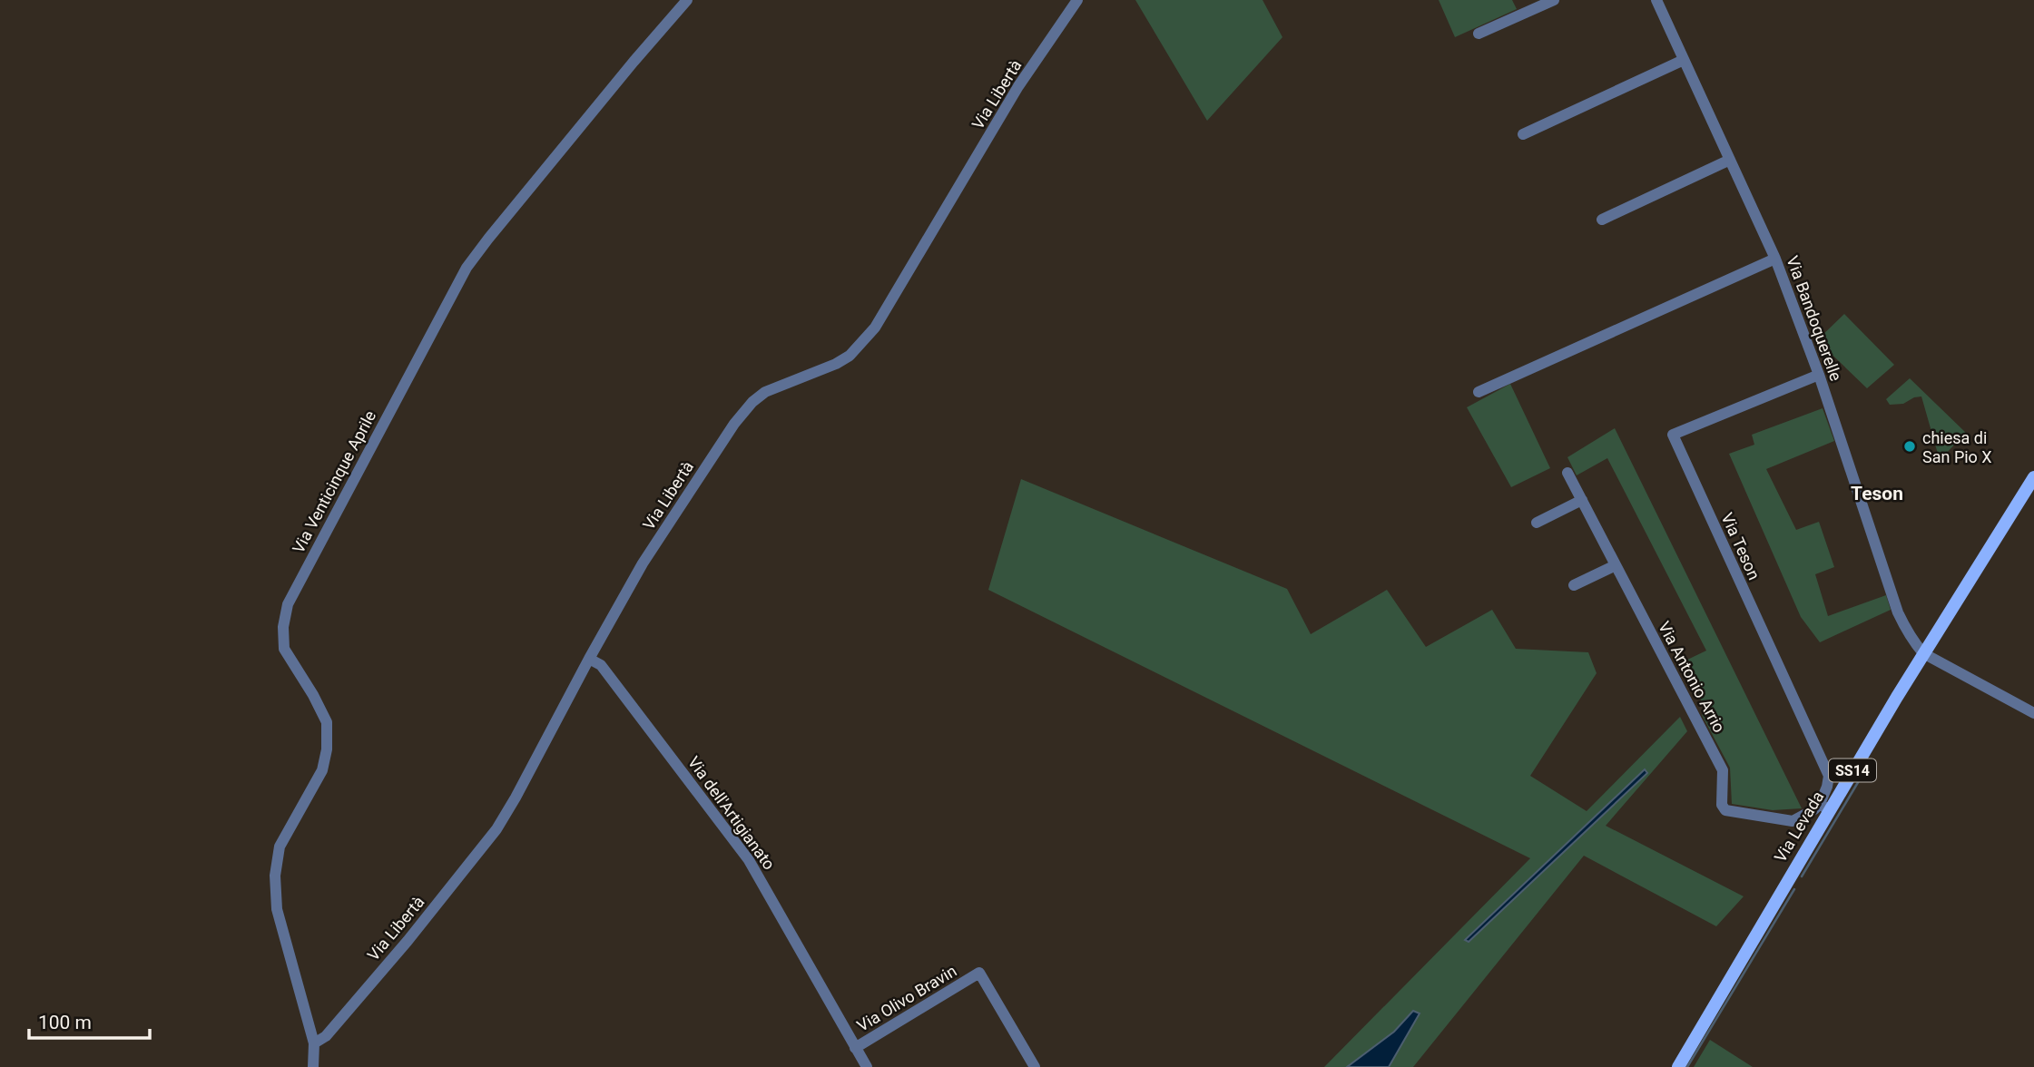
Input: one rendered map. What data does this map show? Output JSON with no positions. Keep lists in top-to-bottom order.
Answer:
{
  "streets": {
    "main road": ["SS14", "Via Levada"],
    "street": [
      "Via Libertà",
      "Via Bandoquerelle",
      "Via Venticinque Aprile",
      "Via Teson",
      "Via Antonio Arrio",
      "Via dell'Artigianato",
      "Via Olivo Bravin"
    ]
  },
  "crossings": [
    ["Via Libertà", "Via Venticinque Aprile"],
    ["Via Libertà", "Via dell'Artigianato"],
    ["Via Bandoquerelle", "Via Teson"],
    ["Via Bandoquerelle", "Via Levada"],
    ["Via Teson", "Via Antonio Arrio"],
    ["Via Teson", "Via Levada"],
    ["Via Antonio Arrio", "Via Levada"],
    ["Via dell'Artigianato", "Via Olivo Bravin"]
  ],
  "districts": ["Teson"],
  "places": ["chiesa di San Pio X"],
  "scale_bar": "100 m"
}
